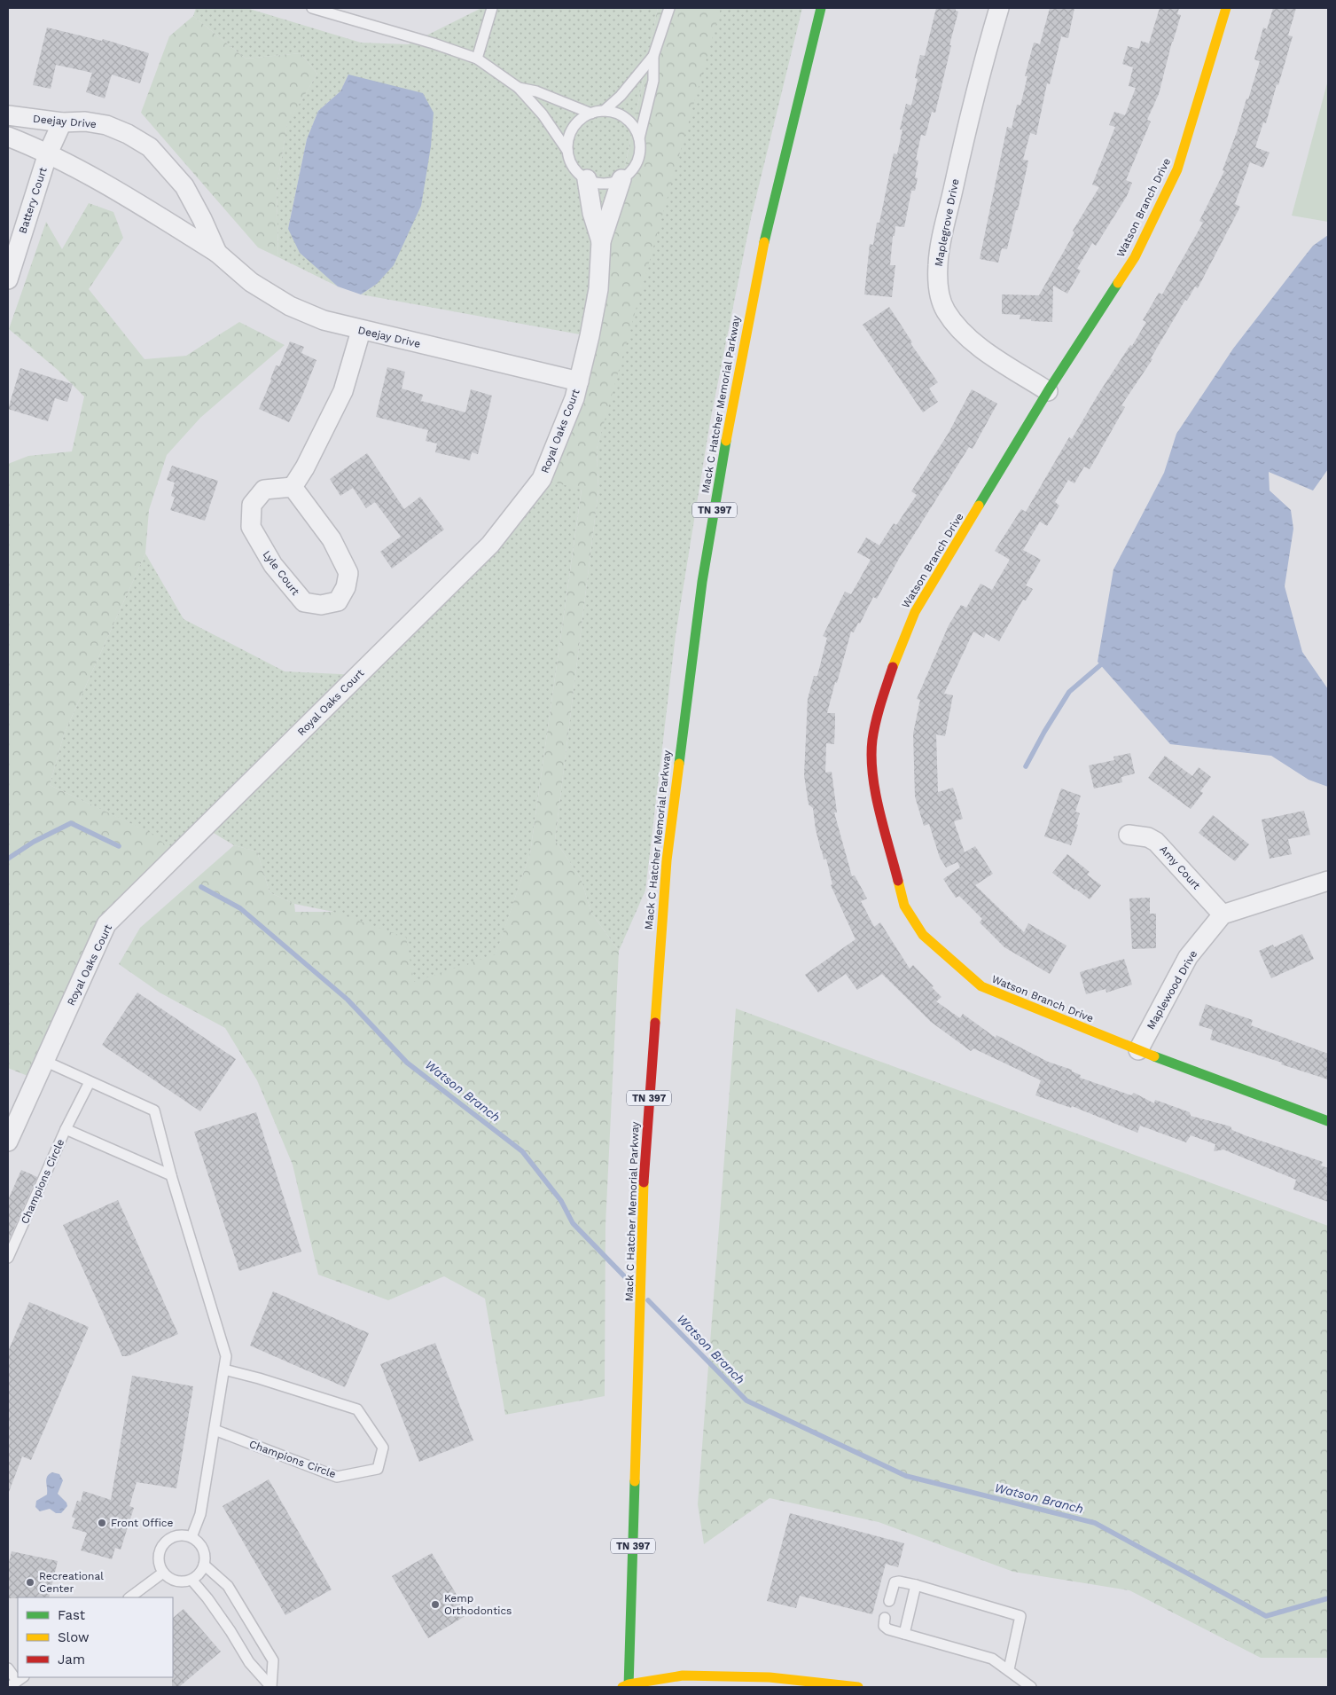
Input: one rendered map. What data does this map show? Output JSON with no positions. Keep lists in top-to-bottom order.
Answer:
{
  "streets": {
    "main road": ["Watson Branch Drive", "Mack C Hatcher Memorial Parkway", "TN 397"],
    "street": [
      "Deejay Drive",
      "Battery Court",
      "Maplegrove Drive",
      "Royal Oaks Court",
      "Lyle Court",
      "Amy Court",
      "Maplewood Drive"
    ],
    "lane": ["Champions Circle"]
  },
  "crossings": [
    ["Deejay Drive", "Battery Court"],
    ["Deejay Drive", "Royal Oaks Court"],
    ["Watson Branch Drive", "Maplegrove Drive"],
    ["Watson Branch Drive", "Maplewood Drive"],
    ["Amy Court", "Maplewood Drive"]
  ],
  "water": ["Watson Branch"],
  "places": ["Front Office", "Recreational Center", "Kemp Orthodontics"],
  "legend": ["Fast", "Slow", "Jam"]
}
